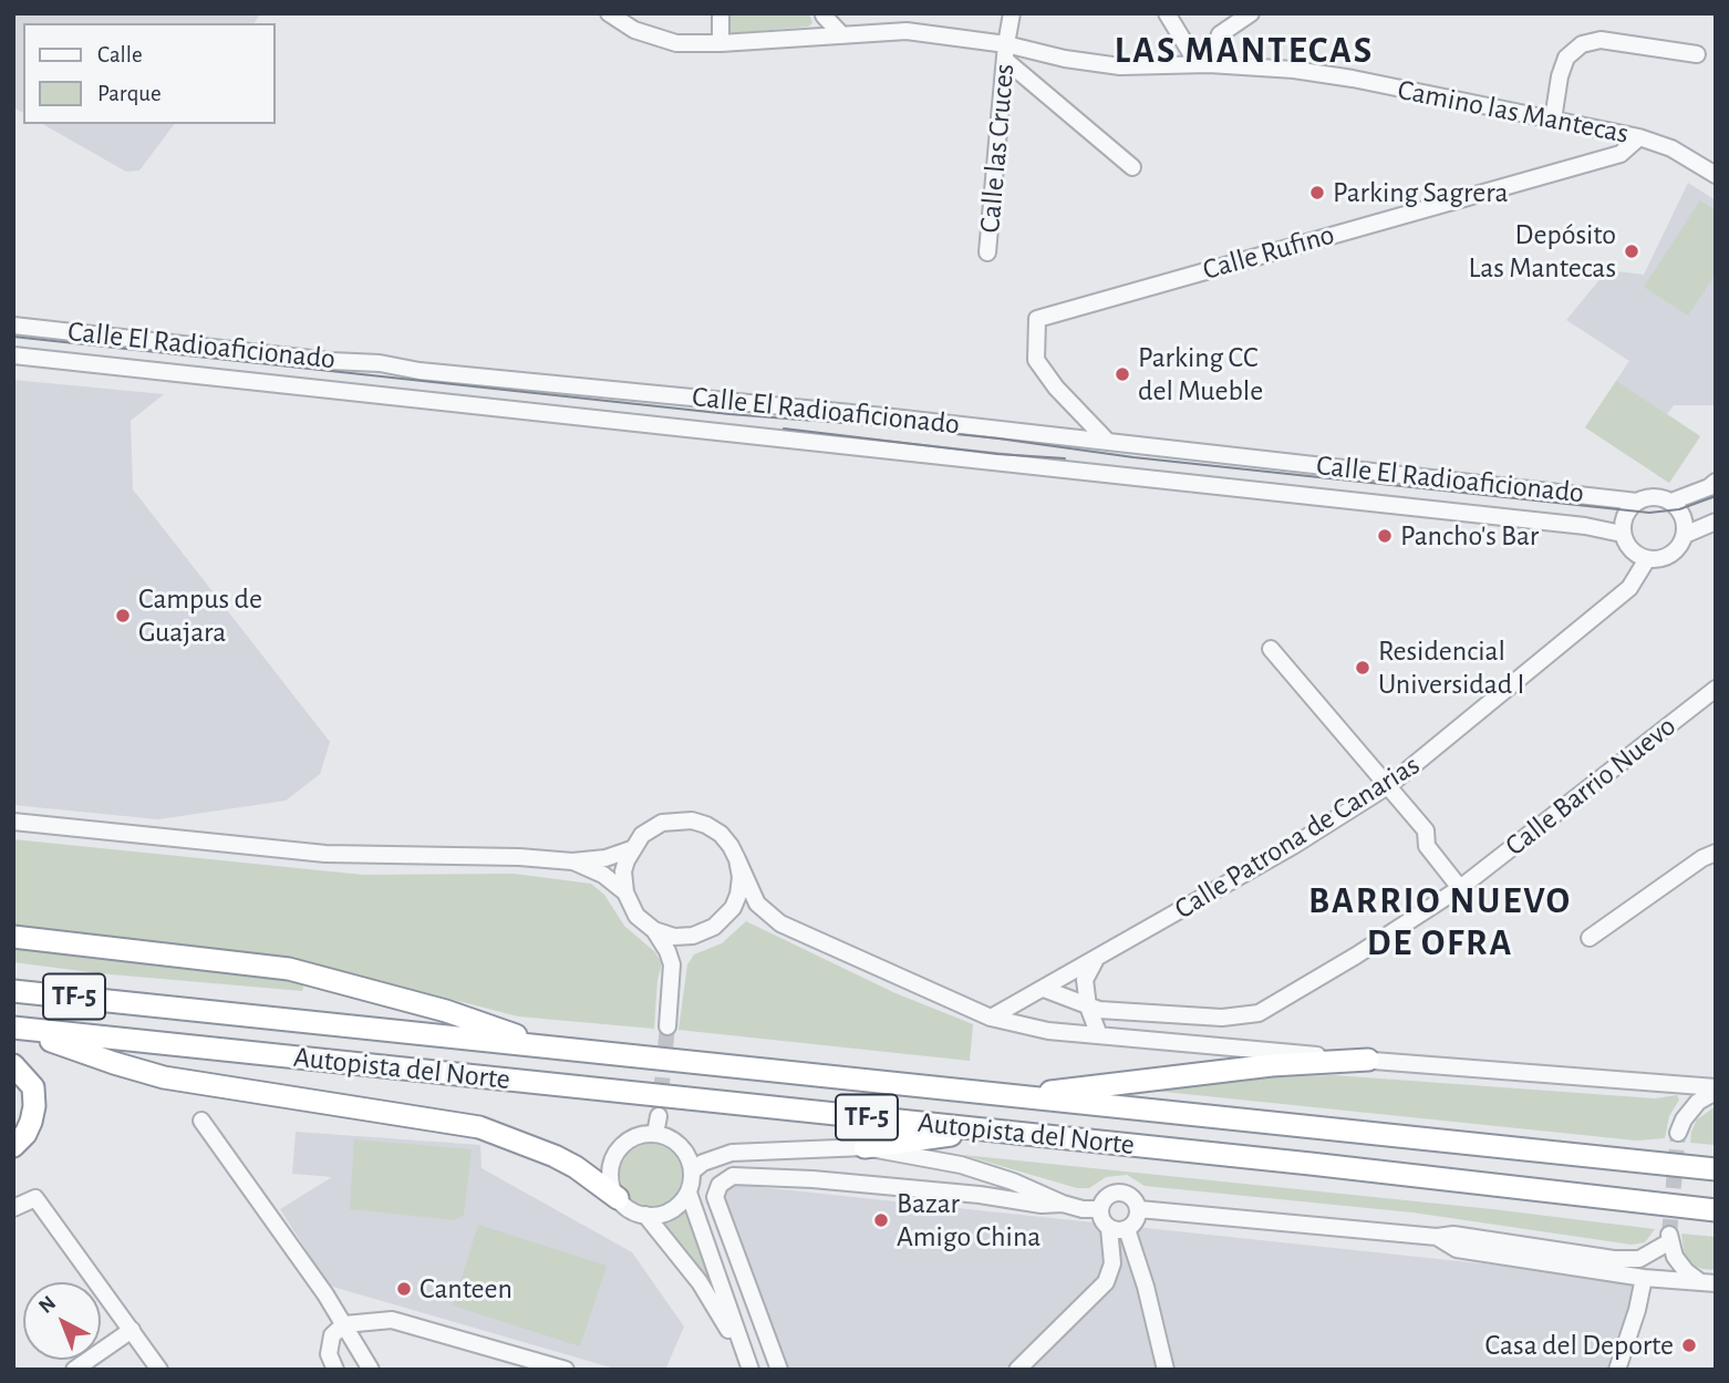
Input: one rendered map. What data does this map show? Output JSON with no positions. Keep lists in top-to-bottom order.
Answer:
{
  "streets": {
    "highway": ["TF-5", "Autopista del Norte"],
    "street": [
      "Camino las Mantecas",
      "Calle las Cruces",
      "Calle Rufino",
      "Calle El Radioaficionado",
      "Calle Barrio Nuevo",
      "Calle Patrona de Canarias"
    ]
  },
  "crossings": [
    ["Camino las Mantecas", "Calle las Cruces"],
    ["Camino las Mantecas", "Calle Rufino"],
    ["Calle Rufino", "Calle El Radioaficionado"],
    ["Calle El Radioaficionado", "Calle Patrona de Canarias"],
    ["Calle Barrio Nuevo", "Calle Patrona de Canarias"]
  ],
  "districts": ["LAS MANTECAS", "BARRIO NUEVO DE OFRA"],
  "places": [
    "Parking Sagrera",
    "Depósito Las Mantecas",
    "Parking CC del Mueble",
    "Pancho's Bar",
    "Campus de Guajara",
    "Residencial Universidad I",
    "Bazar Amigo China",
    "Canteen",
    "Casa del Deporte"
  ],
  "legend": ["Calle", "Parque"],
  "north": "top left"
}
